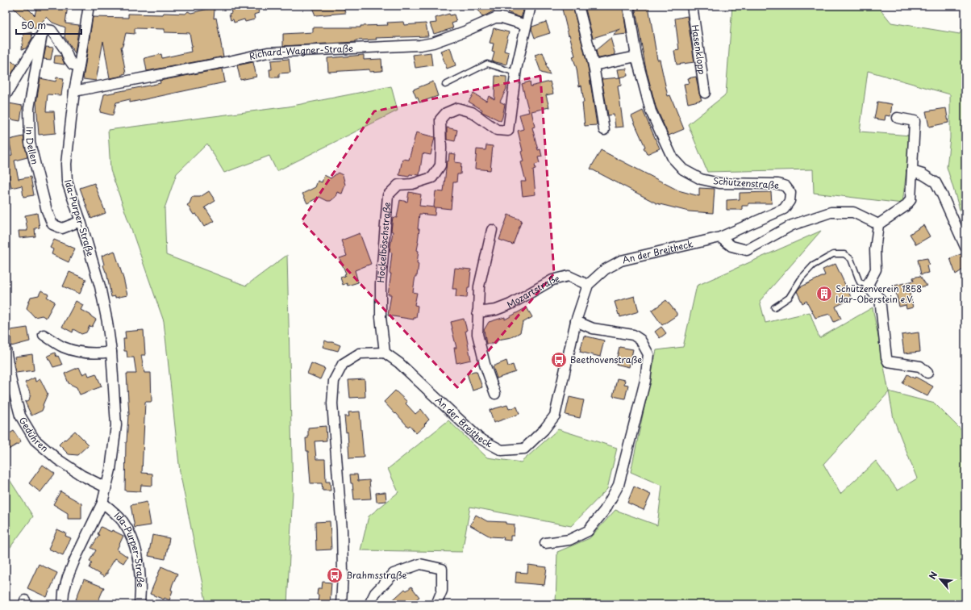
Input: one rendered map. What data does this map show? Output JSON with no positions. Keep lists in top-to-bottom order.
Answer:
{
  "streets": {
    "street": [
      "Hasenklopp",
      "Richard-Wagner-Straße",
      "In Dellen",
      "Schützenstraße",
      "Ida-Purper-Straße",
      "Höckelböschstraße",
      "An der Breitheck",
      "Mozartstraße",
      "Gedühren"
    ]
  },
  "crossings": [
    ["Richard-Wagner-Straße", "Ida-Purper-Straße"],
    ["Richard-Wagner-Straße", "Höckelböschstraße"],
    ["In Dellen", "Ida-Purper-Straße"],
    ["Schützenstraße", "An der Breitheck"],
    ["Ida-Purper-Straße", "Gedühren"],
    ["Höckelböschstraße", "An der Breitheck"],
    ["An der Breitheck", "Mozartstraße"]
  ],
  "places": {
    "building": ["Schützenverein 1858 Idar-Oberstein e.V."],
    "bus stop": ["Beethovenstraße", "Brahmsstraße"]
  },
  "scale_bar": "50 m",
  "north": "top left"
}
